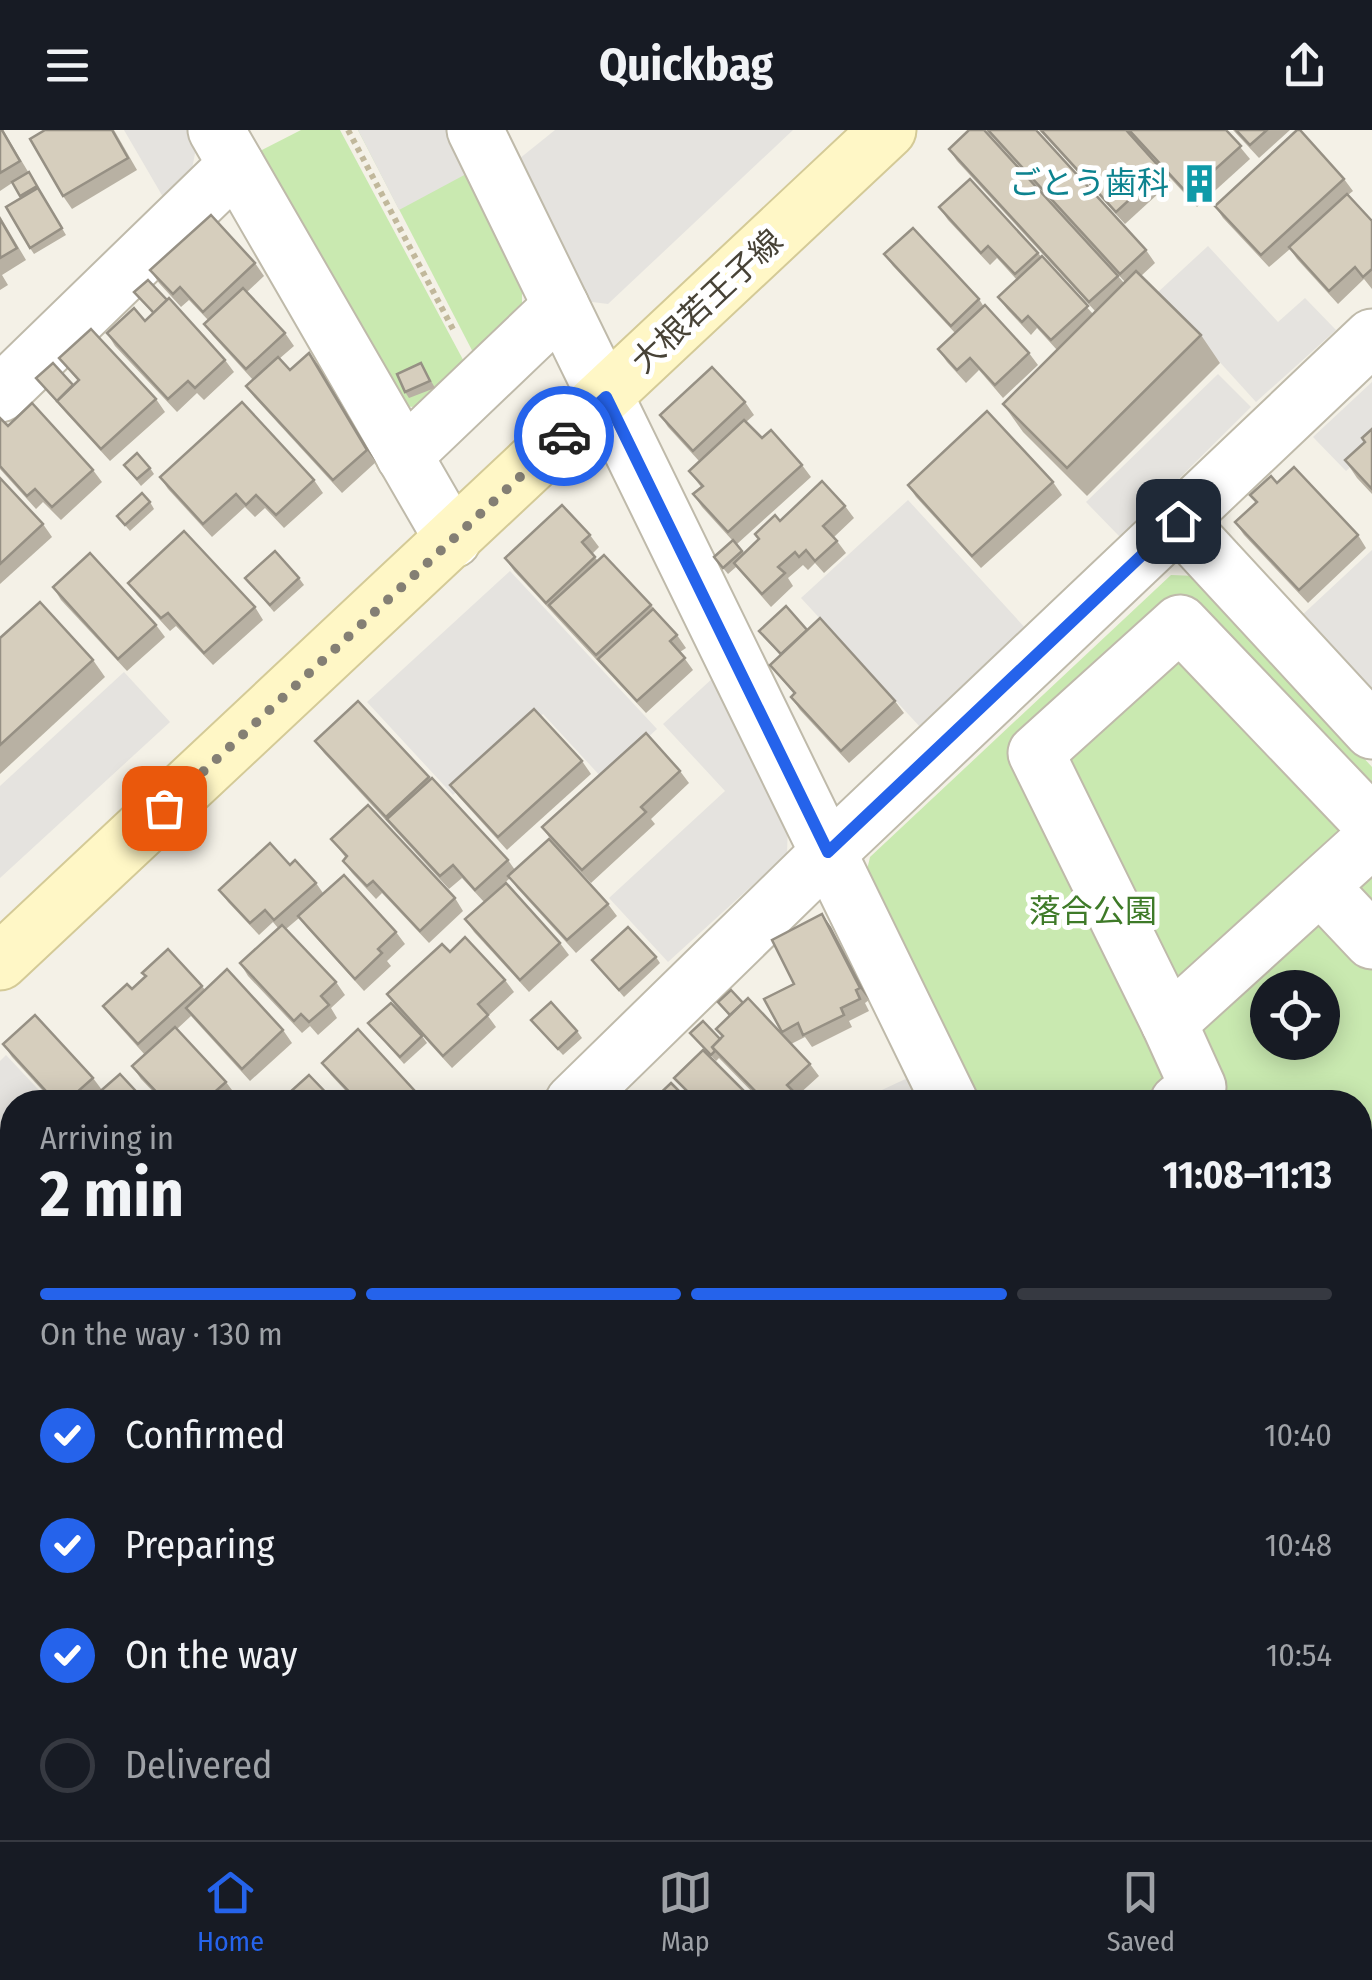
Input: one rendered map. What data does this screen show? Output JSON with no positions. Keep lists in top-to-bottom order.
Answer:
{
  "streets": {
    "street": ["大根若王子線"]
  },
  "parks": ["落合公園"],
  "places": {
    "building": ["ごとう歯科"]
  },
  "page": {
    "header": "Quickbag",
    "heading": ["2 min", "Arriving in", "11:08–11:13"],
    "bar": "On the way · 130 m",
    "list": [
      ["Confirmed", "10:40"],
      ["Preparing", "10:48"],
      ["On the way", "10:54"],
      "Delivered"
    ],
    "tabs": ["Home", "Map", "Saved"]
  }
}
